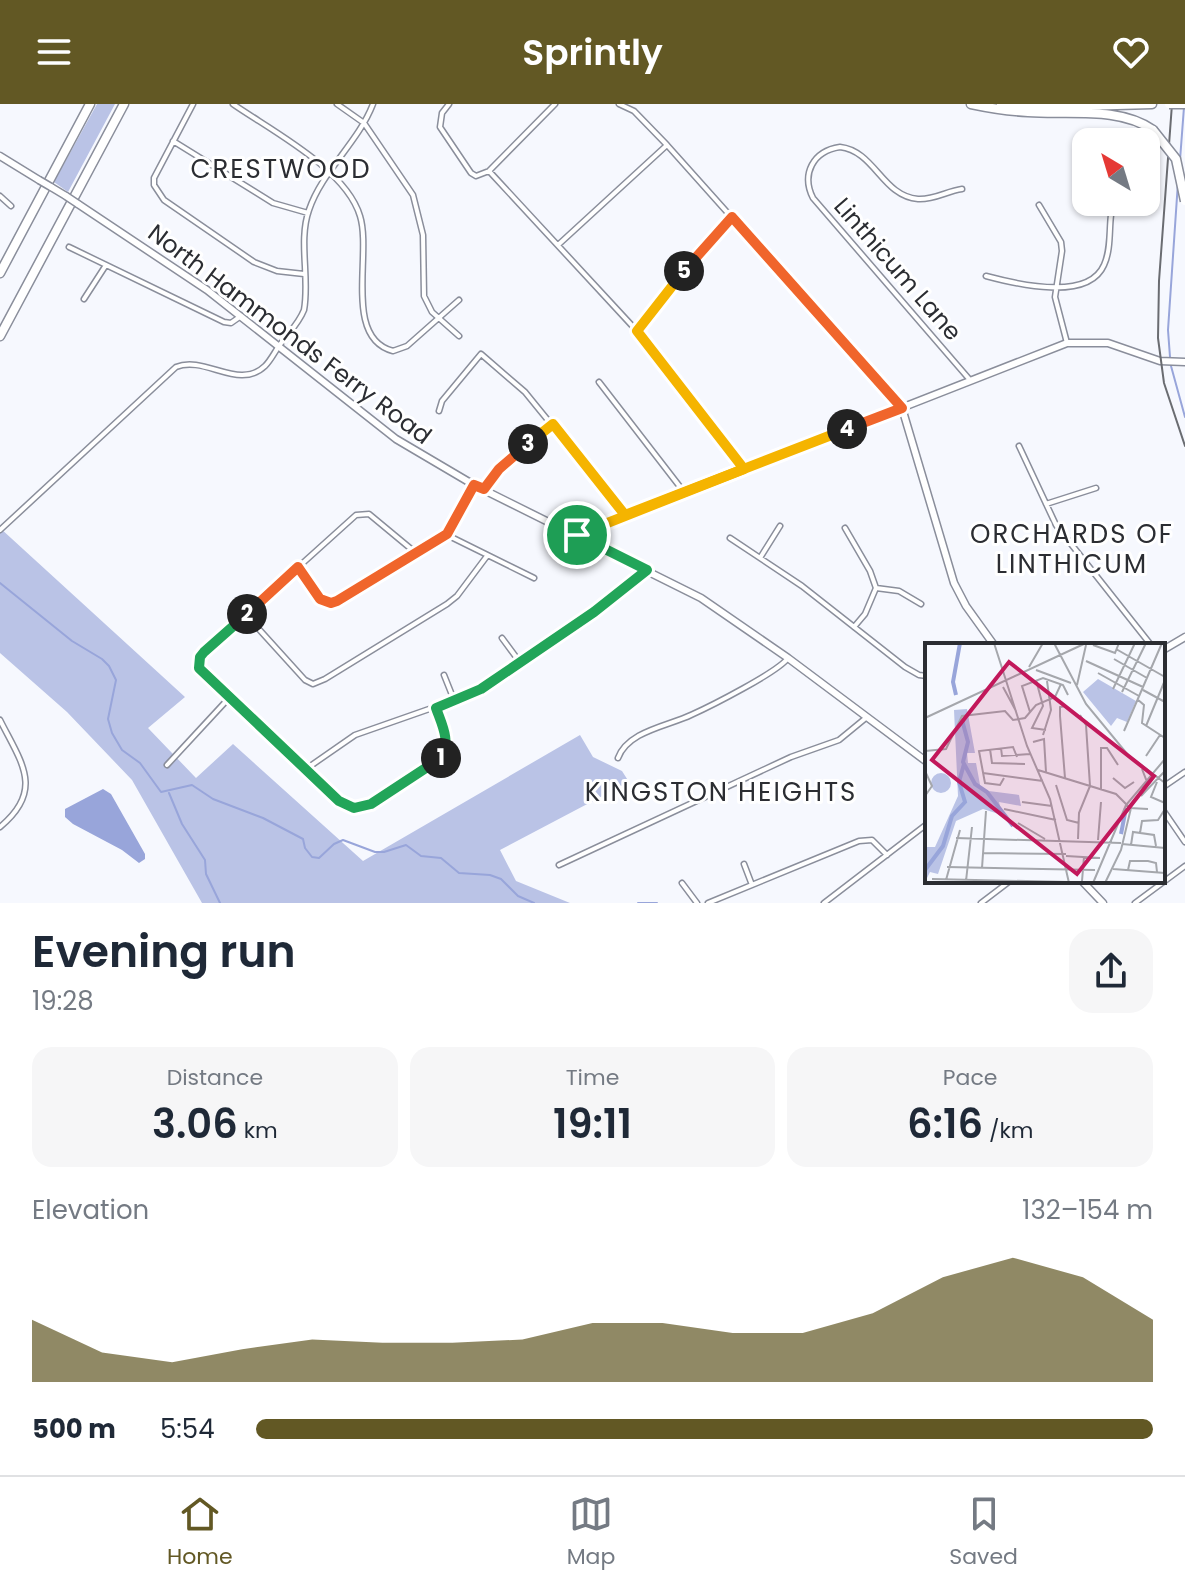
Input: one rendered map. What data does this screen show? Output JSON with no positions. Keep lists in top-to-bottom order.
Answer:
{
  "streets": {
    "street": ["Linthicum Lane", "North Hammonds Ferry Road"]
  },
  "districts": ["CRESTWOOD", "ORCHARDS OF LINTHICUM", "KINGSTON HEIGHTS"],
  "north": "top left",
  "page": {
    "header": "Sprintly",
    "pins": [
      "5",
      "4",
      "3",
      "2",
      "1"
    ],
    "heading": ["Evening run", "19:28"],
    "stats": [
      ["Distance", "3.06 km"],
      ["Time", "19:11"],
      ["Pace", "6:16 /km"]
    ],
    "chart": ["Elevation", "132–154 m"],
    "list": [
      {
        "name": "500 m",
        "note": "5:54"
      }
    ],
    "tabs": ["Home", "Map", "Saved"]
  }
}
